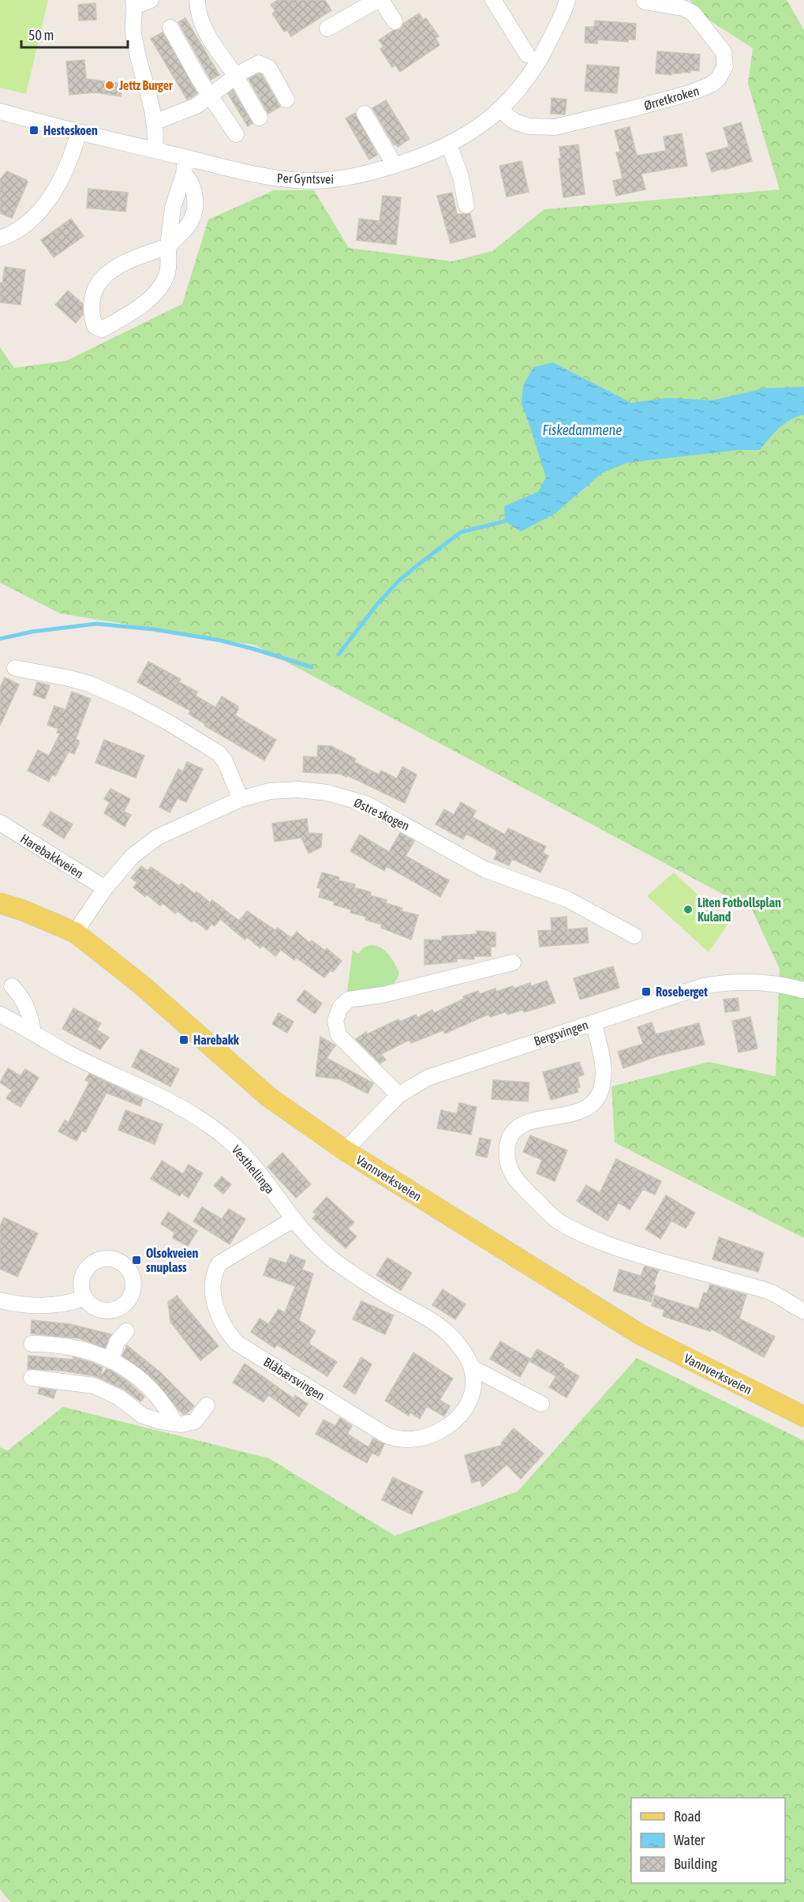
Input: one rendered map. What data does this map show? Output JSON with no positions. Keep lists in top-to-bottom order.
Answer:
{
  "streets": {
    "main road": ["Vannverksveien"],
    "street": [
      "Ørretkroken",
      "Per Gyntsvei",
      "Østre skogen",
      "Harebakkveien",
      "Bergsvingen",
      "Vesthellinga",
      "Blåbærsvingen"
    ]
  },
  "crossings": [
    ["Ørretkroken", "Per Gyntsvei"],
    ["Østre skogen", "Harebakkveien"],
    ["Østre skogen", "Vannverksveien"],
    ["Bergsvingen", "Vannverksveien"],
    ["Vesthellinga", "Blåbærsvingen"]
  ],
  "water": ["Fiskedammene"],
  "places": {
    "other": ["Jettz Burger", "Liten Fotbollsplan Kuland"],
    "transit": [
      "Hesteskoen",
      "Roseberget",
      "Harebakk",
      "Olsokveien snuplass"
    ]
  },
  "legend": ["Road", "Water", "Building"],
  "scale_bar": "50 m"
}
